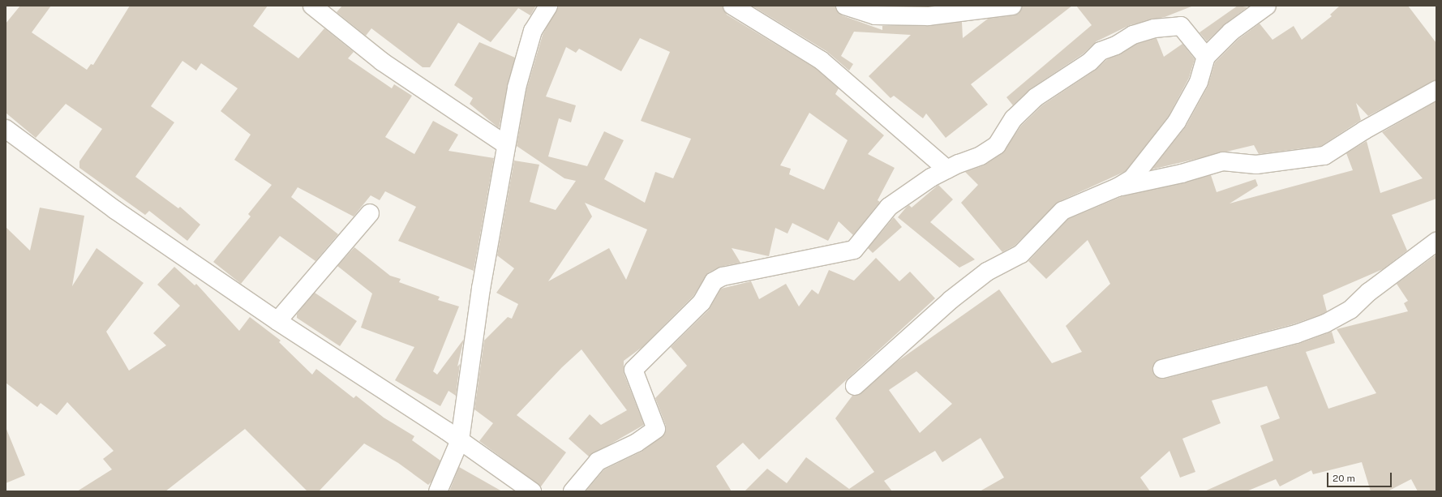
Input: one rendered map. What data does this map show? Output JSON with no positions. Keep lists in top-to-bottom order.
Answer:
{
  "scale_bar": "20 m"
}
